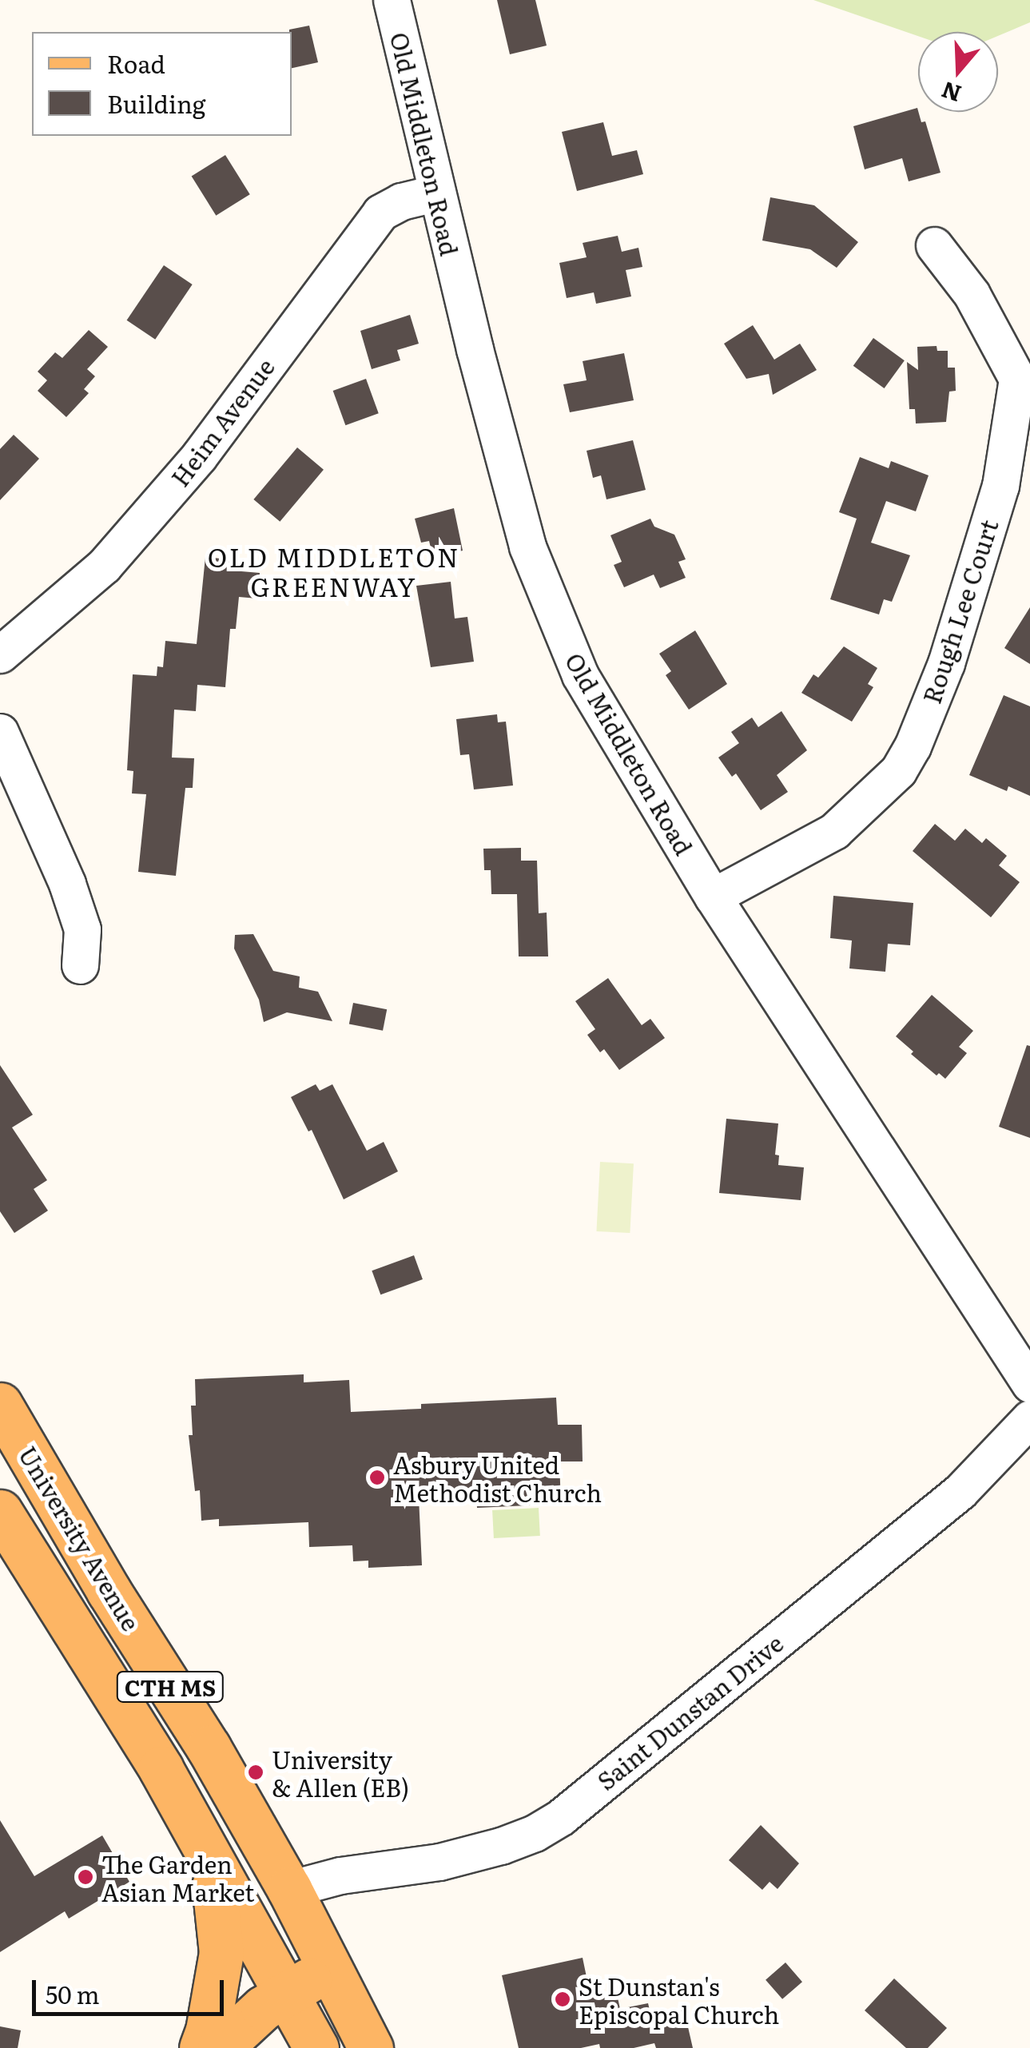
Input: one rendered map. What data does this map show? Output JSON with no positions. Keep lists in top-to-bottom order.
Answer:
{
  "streets": {
    "main road": ["University Avenue", "CTH MS"],
    "street": [
      "Old Middleton Road",
      "Heim Avenue",
      "Rough Lee Court",
      "Saint Dunstan Drive"
    ]
  },
  "crossings": [
    ["Old Middleton Road", "Heim Avenue"],
    ["Old Middleton Road", "Rough Lee Court"],
    ["University Avenue", "Saint Dunstan Drive"]
  ],
  "districts": ["OLD MIDDLETON GREENWAY"],
  "places": [
    "Asbury United Methodist Church",
    "University & Allen (EB)",
    "The Garden Asian Market",
    "St Dunstan's Episcopal Church"
  ],
  "legend": ["Road", "Building"],
  "scale_bar": "50 m",
  "north": "bottom"
}
